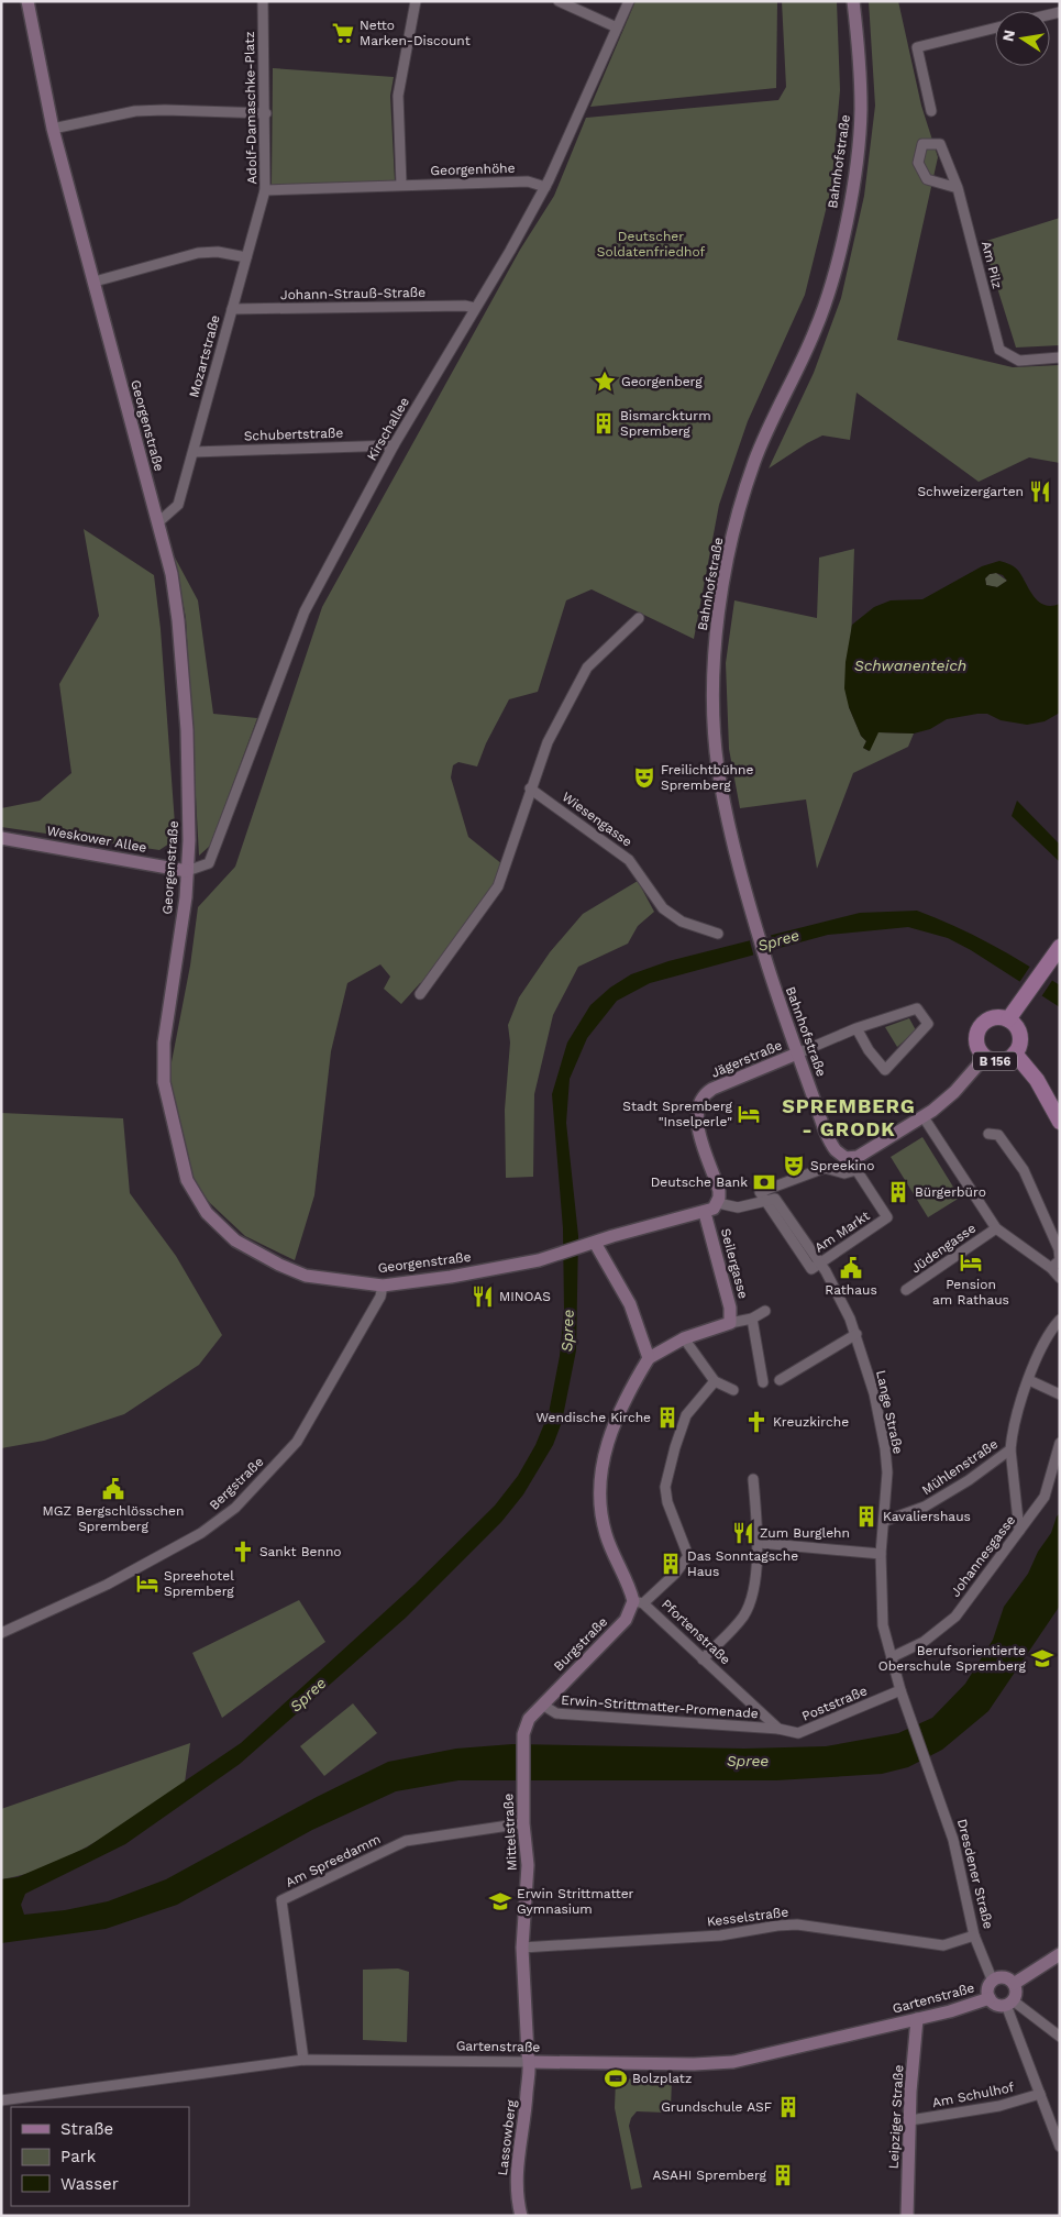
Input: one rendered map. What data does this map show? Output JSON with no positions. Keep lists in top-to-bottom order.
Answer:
{
  "streets": {
    "main road": ["B 156"],
    "street": [
      "Adolf-Damaschke-Platz",
      "Bahnhofstraße",
      "Georgenhöhe",
      "Am Pilz",
      "Johann-Strauß-Straße",
      "Mozartstraße",
      "Georgenstraße",
      "Kirschallee",
      "Schubertstraße",
      "Wiesengasse",
      "Weskower Allee",
      "Jägerstraße",
      "Am Markt",
      "Jüdengasse",
      "Seilergasse",
      "Lange Straße",
      "Mühlenstraße",
      "Bergstraße",
      "Johannesgasse",
      "Pfortenstraße",
      "Burgstraße",
      "Poststraße",
      "Erwin-Strittmatter-Promenade",
      "Mittelstraße",
      "Am Spreedamm",
      "Dresdener Straße",
      "Kesselstraße",
      "Gartenstraße",
      "Am Schulhof",
      "Leipziger Straße",
      "Lassowberg"
    ]
  },
  "crossings": [
    ["Adolf-Damaschke-Platz", "Georgenhöhe"],
    ["Adolf-Damaschke-Platz", "Mozartstraße"],
    ["Bahnhofstraße", "Jägerstraße"],
    ["Georgenhöhe", "Kirschallee"],
    ["Johann-Strauß-Straße", "Mozartstraße"],
    ["Johann-Strauß-Straße", "Kirschallee"],
    ["Mozartstraße", "Georgenstraße"],
    ["Mozartstraße", "Schubertstraße"],
    ["Georgenstraße", "Kirschallee"],
    ["Georgenstraße", "Weskower Allee"],
    ["Georgenstraße", "Jägerstraße"],
    ["Georgenstraße", "Seilergasse"],
    ["Georgenstraße", "Bergstraße"],
    ["Kirschallee", "Schubertstraße"],
    ["Kirschallee", "Weskower Allee"],
    ["Jägerstraße", "Seilergasse"],
    ["Am Markt", "Lange Straße"],
    ["Lange Straße", "Mühlenstraße"],
    ["Lange Straße", "Johannesgasse"],
    ["Lange Straße", "Poststraße"],
    ["Lange Straße", "Dresdener Straße"],
    ["Pfortenstraße", "Burgstraße"],
    ["Pfortenstraße", "Poststraße"],
    ["Pfortenstraße", "Erwin-Strittmatter-Promenade"],
    ["Burgstraße", "Erwin-Strittmatter-Promenade"],
    ["Burgstraße", "Mittelstraße"],
    ["Poststraße", "Erwin-Strittmatter-Promenade"],
    ["Erwin-Strittmatter-Promenade", "Mittelstraße"],
    ["Mittelstraße", "Am Spreedamm"],
    ["Mittelstraße", "Kesselstraße"],
    ["Mittelstraße", "Gartenstraße"],
    ["Mittelstraße", "Lassowberg"],
    ["Am Spreedamm", "Gartenstraße"],
    ["Dresdener Straße", "Kesselstraße"],
    ["Dresdener Straße", "Gartenstraße"],
    ["Gartenstraße", "Leipziger Straße"],
    ["Gartenstraße", "Lassowberg"],
    ["Am Schulhof", "Leipziger Straße"]
  ],
  "districts": ["SPREMBERG - GRODK"],
  "water": ["Schwanenteich", "Spree"],
  "parks": ["Deutscher Soldatenfriedhof"],
  "places": {
    "supermarket": ["Netto Marken-Discount"],
    "place": ["Georgenberg"],
    "building": [
      "Bismarckturm Spremberg",
      "Bürgerbüro",
      "Wendische Kirche",
      "Kavaliershaus",
      "Das Sonntagsche Haus",
      "Grundschule ASF",
      "ASAHI Spremberg"
    ],
    "restaurant": ["Schweizergarten", "MINOAS", "Zum Burglehn"],
    "theatre": ["Freilichtbühne Spremberg", "Spreekino"],
    "hotel": ["Stadt Spremberg \"Inselperle\"", "Pension am Rathaus", "Spreehotel Spremberg"],
    "bank": ["Deutsche Bank"],
    "public building": ["Rathaus", "MGZ Bergschlösschen Spremberg"],
    "church": ["Kreuzkirche", "Sankt Benno"],
    "school or university": ["Berufsorientierte Oberschule Spremberg", "Erwin Strittmatter Gymnasium"],
    "sports": ["Bolzplatz"]
  },
  "legend": ["Straße", "Park", "Wasser"],
  "north": "left"
}
